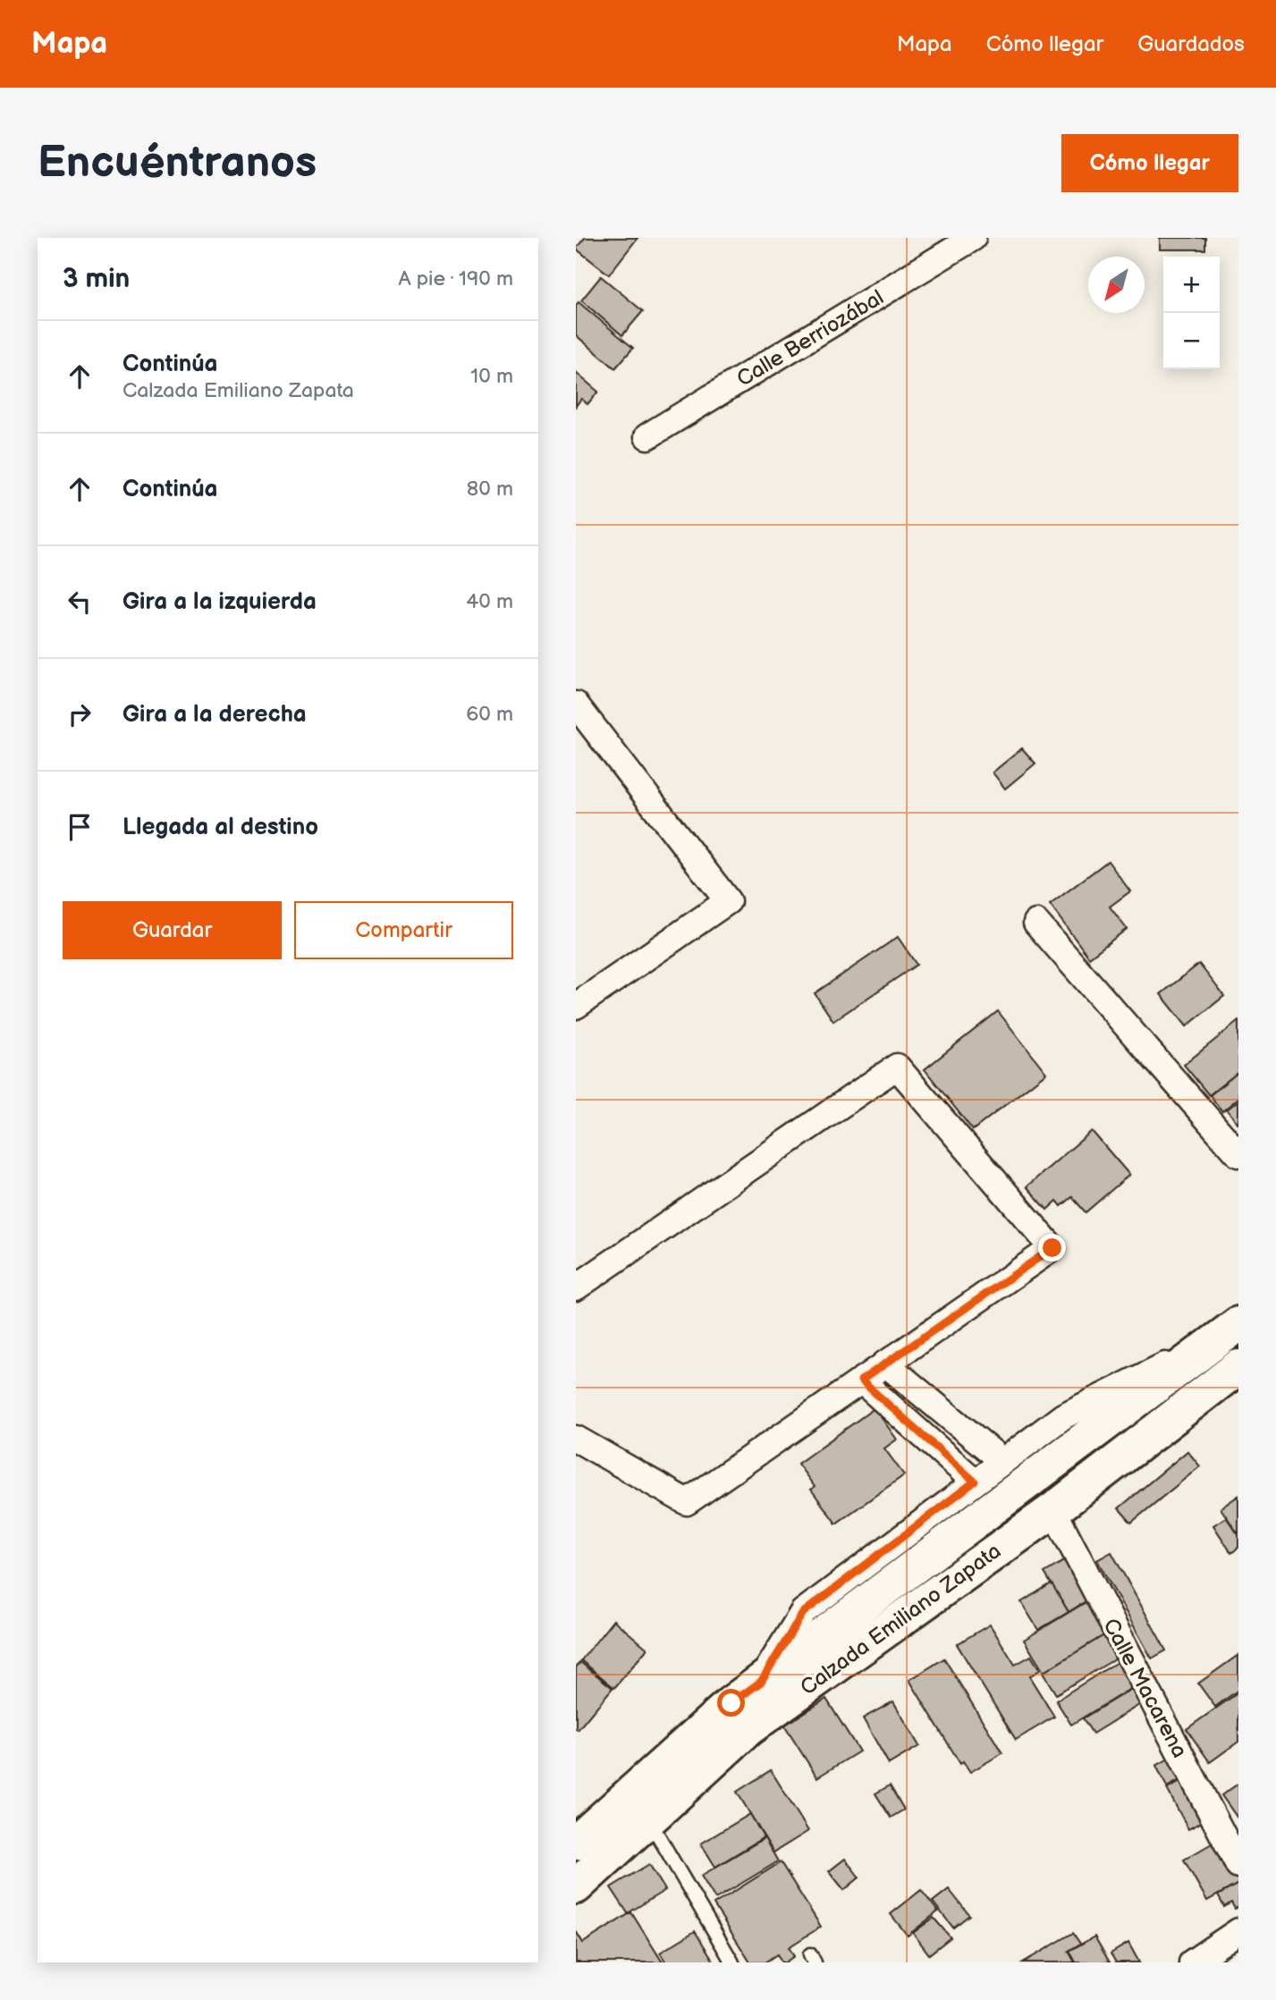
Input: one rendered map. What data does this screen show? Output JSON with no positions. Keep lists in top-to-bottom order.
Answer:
{
  "streets": {
    "main road": ["Calzada Emiliano Zapata"],
    "street": ["Calle Berriozábal", "Calle Macarena"]
  },
  "crossings": [
    ["Calzada Emiliano Zapata", "Calle Macarena"]
  ],
  "north": "bottom left",
  "page": {
    "header": "Mapa",
    "nav": ["Mapa", "Cómo llegar", "Guardados"],
    "buttons": [
      "Cómo llegar",
      ["Guardar", "Compartir"]
    ],
    "title": "Encuéntranos",
    "heading": ["3 min", "A pie · 190 m"],
    "map_buttons": ["+", "−"],
    "list": [
      ["Continúa", "Calzada Emiliano Zapata", "10 m"],
      ["Continúa", "80 m"],
      ["Gira a la izquierda", "40 m"],
      ["Gira a la derecha", "60 m"],
      "Llegada al destino"
    ]
  }
}
